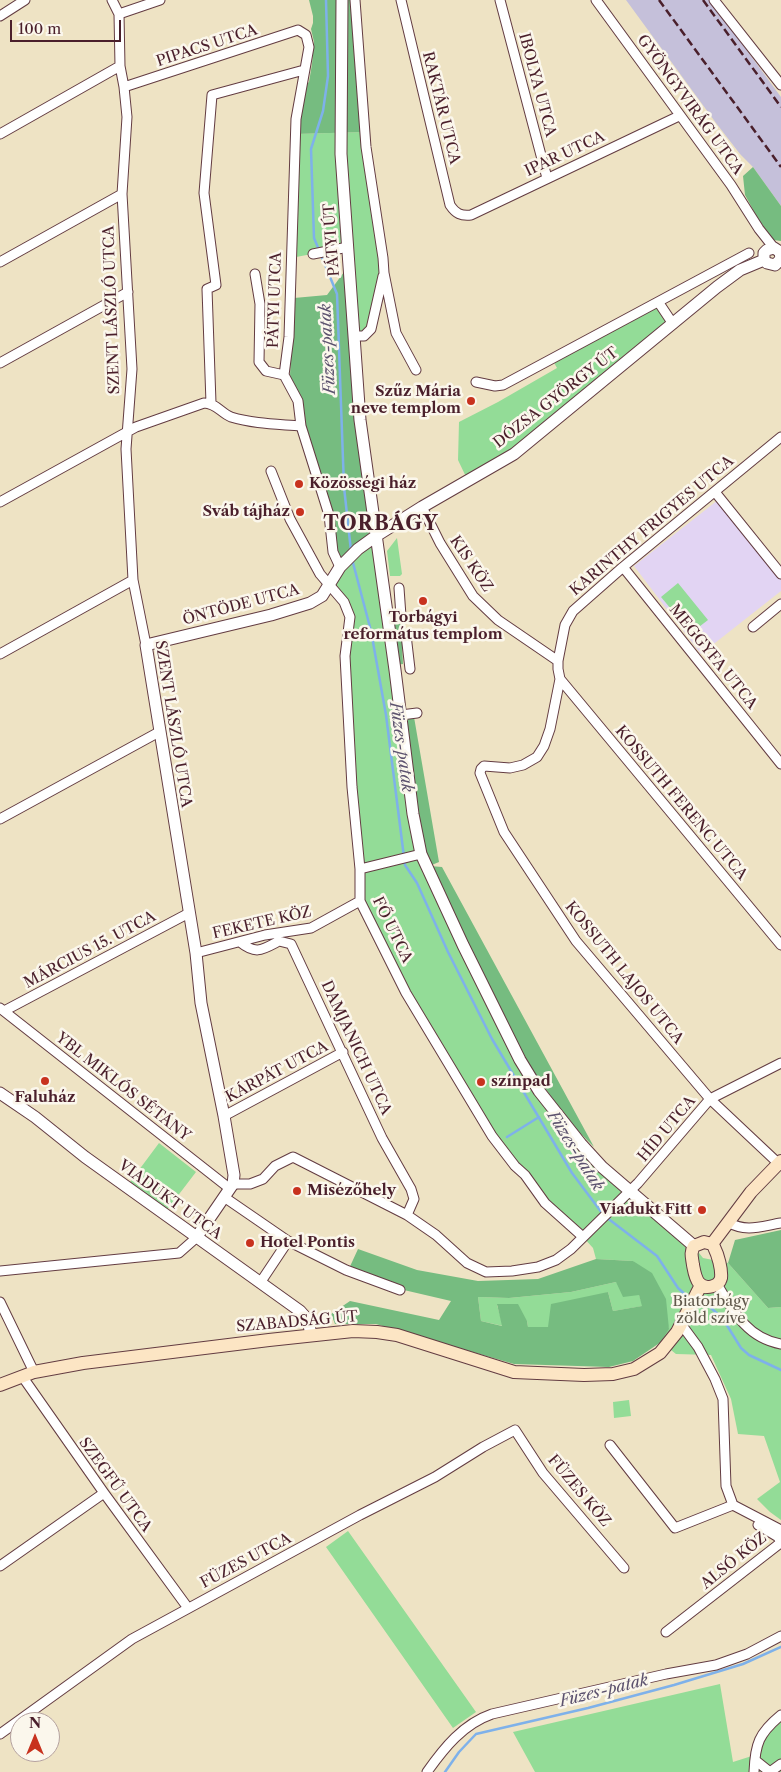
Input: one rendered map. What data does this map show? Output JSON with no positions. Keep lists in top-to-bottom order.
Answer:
{
  "streets": {
    "main road": ["SZABADSÁG ÚT"],
    "street": [
      "PIPACS UTCA",
      "IBOLYA UTCA",
      "GYÖNGYVIRÁG UTCA",
      "RAKTÁR UTCA",
      "IPAR UTCA",
      "PÁTYI ÚT",
      "PÁTYI UTCA",
      "SZENT LÁSZLÓ UTCA",
      "DÓZSA GYÖRGY ÚT",
      "KARINTHY FRIGYES UTCA",
      "KIS KÖZ",
      "ÖNTÖDE UTCA",
      "MEGGYFA UTCA",
      "KOSSUTH FERENC UTCA",
      "FEKETE KÖZ",
      "FŐ UTCA",
      "MÁRCIUS 15. UTCA",
      "KOSSUTH LAJOS UTCA",
      "DAMJANICH UTCA",
      "KÁRPÁT UTCA",
      "YBL MIKLÓS SÉTÁNY",
      "HÍD UTCA",
      "VIADUKT UTCA",
      "SZEGFŰ UTCA",
      "FÜZES KÖZ",
      "FÜZES UTCA",
      "ALSÓ KÖZ"
    ]
  },
  "crossings": [
    ["PIPACS UTCA", "PÁTYI UTCA"],
    ["PIPACS UTCA", "SZENT LÁSZLÓ UTCA"],
    ["IBOLYA UTCA", "IPAR UTCA"],
    ["GYÖNGYVIRÁG UTCA", "IPAR UTCA"],
    ["GYÖNGYVIRÁG UTCA", "DÓZSA GYÖRGY ÚT"],
    ["RAKTÁR UTCA", "IPAR UTCA"],
    ["PÁTYI ÚT", "DÓZSA GYÖRGY ÚT"],
    ["PÁTYI ÚT", "ÖNTÖDE UTCA"],
    ["SZENT LÁSZLÓ UTCA", "ÖNTÖDE UTCA"],
    ["SZENT LÁSZLÓ UTCA", "FEKETE KÖZ"],
    ["SZENT LÁSZLÓ UTCA", "MÁRCIUS 15. UTCA"],
    ["SZENT LÁSZLÓ UTCA", "KÁRPÁT UTCA"],
    ["SZENT LÁSZLÓ UTCA", "YBL MIKLÓS SÉTÁNY"],
    ["DÓZSA GYÖRGY ÚT", "KIS KÖZ"],
    ["DÓZSA GYÖRGY ÚT", "ÖNTÖDE UTCA"],
    ["KARINTHY FRIGYES UTCA", "KIS KÖZ"],
    ["KARINTHY FRIGYES UTCA", "MEGGYFA UTCA"],
    ["KARINTHY FRIGYES UTCA", "KOSSUTH FERENC UTCA"],
    ["KARINTHY FRIGYES UTCA", "KOSSUTH LAJOS UTCA"],
    ["ÖNTÖDE UTCA", "FŐ UTCA"],
    ["KOSSUTH FERENC UTCA", "KOSSUTH LAJOS UTCA"],
    ["FEKETE KÖZ", "FŐ UTCA"],
    ["FEKETE KÖZ", "DAMJANICH UTCA"],
    ["MÁRCIUS 15. UTCA", "YBL MIKLÓS SÉTÁNY"],
    ["KOSSUTH LAJOS UTCA", "HÍD UTCA"],
    ["DAMJANICH UTCA", "KÁRPÁT UTCA"],
    ["VIADUKT UTCA", "SZABADSÁG ÚT"],
    ["SZABADSÁG ÚT", "SZEGFŰ UTCA"],
    ["SZEGFŰ UTCA", "FÜZES UTCA"],
    ["FÜZES KÖZ", "FÜZES UTCA"]
  ],
  "districts": ["TORBÁGY"],
  "water": ["Füzes-patak"],
  "parks": ["Biatorbágy zöld szíve"],
  "places": [
    "Szűz Mária neve templom",
    "Közösségi ház",
    "Sváb tájház",
    "Torbágyi református templom",
    "Faluház",
    "színpad",
    "Misézőhely",
    "Viadukt Fitt",
    "Hotel Pontis"
  ],
  "scale_bar": "100 m",
  "north": "top"
}
